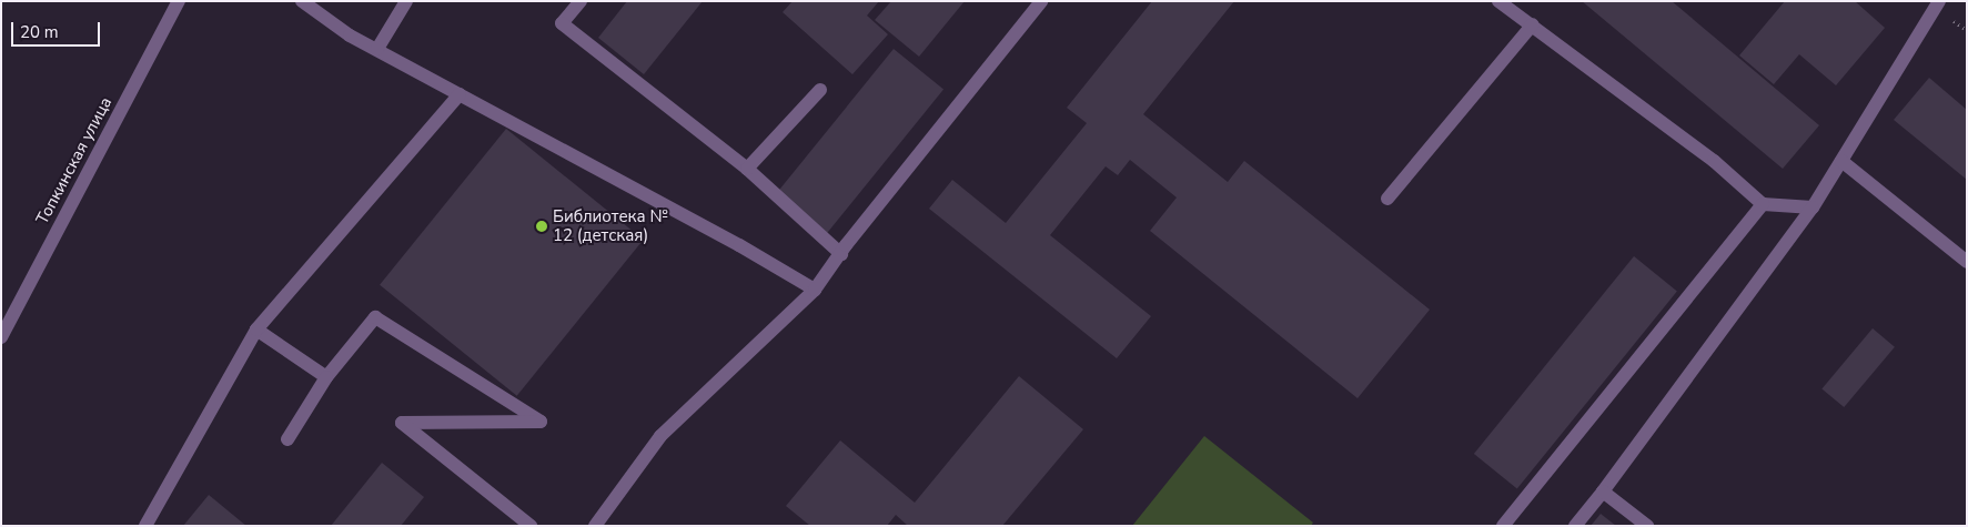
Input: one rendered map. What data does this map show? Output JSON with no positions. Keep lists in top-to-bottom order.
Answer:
{
  "streets": {
    "street": ["Топкинская улица"]
  },
  "places": ["Библиотека № 12 (детская)"],
  "scale_bar": "20 m"
}
